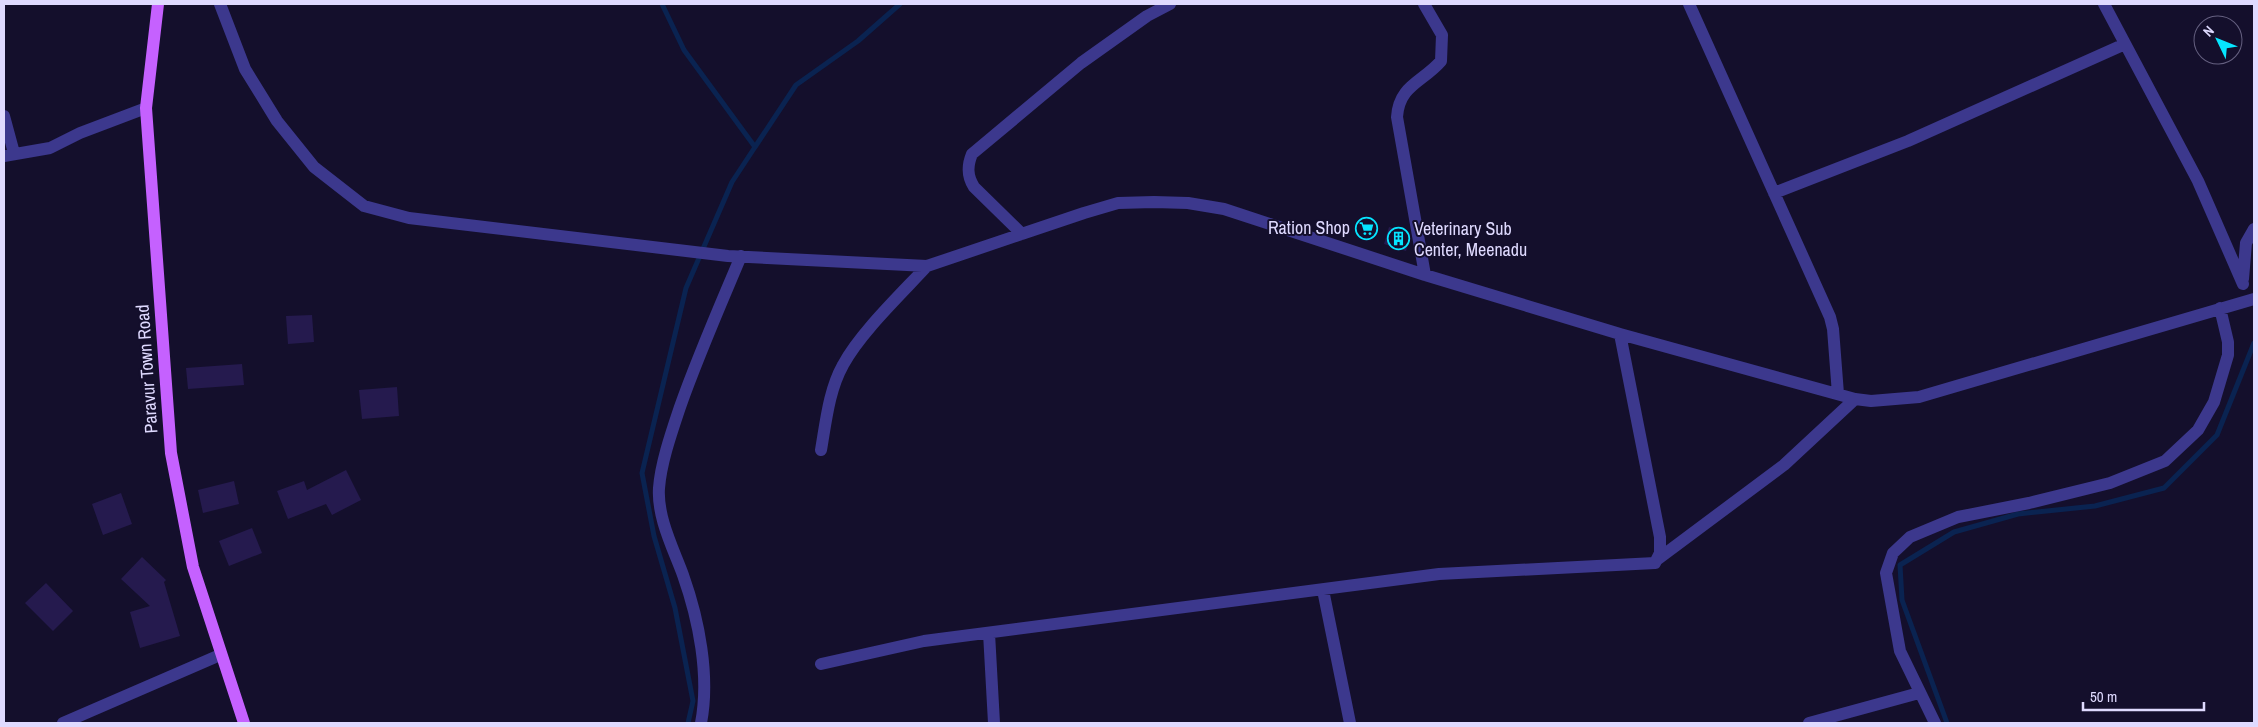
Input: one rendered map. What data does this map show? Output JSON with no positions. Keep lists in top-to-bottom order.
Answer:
{
  "streets": {
    "main road": ["Paravur Town Road"]
  },
  "places": {
    "supermarket": ["Ration Shop"],
    "building": ["Veterinary Sub Center, Meenadu"]
  },
  "scale_bar": "50 m",
  "north": "top left"
}
